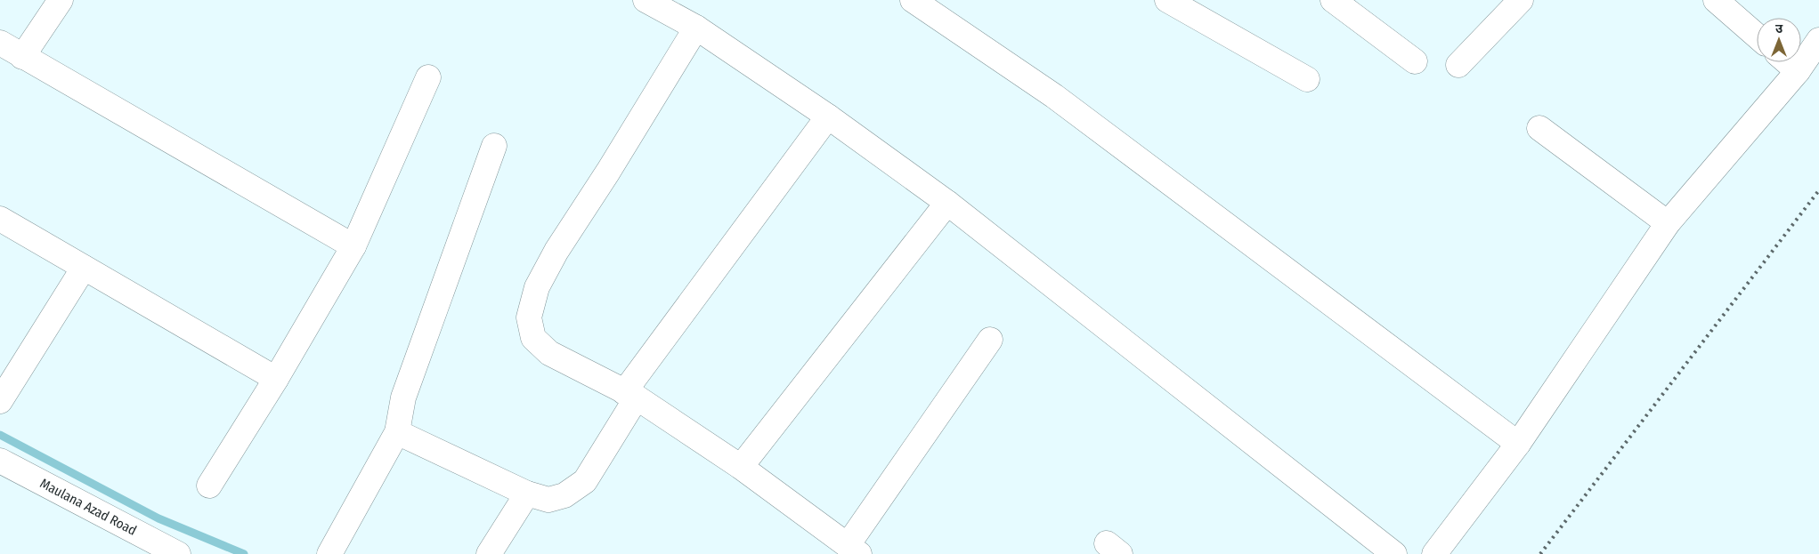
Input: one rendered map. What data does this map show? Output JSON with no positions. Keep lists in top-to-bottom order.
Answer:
{
  "streets": {
    "street": ["Maulana Azad Road"]
  },
  "north": "top"
}
